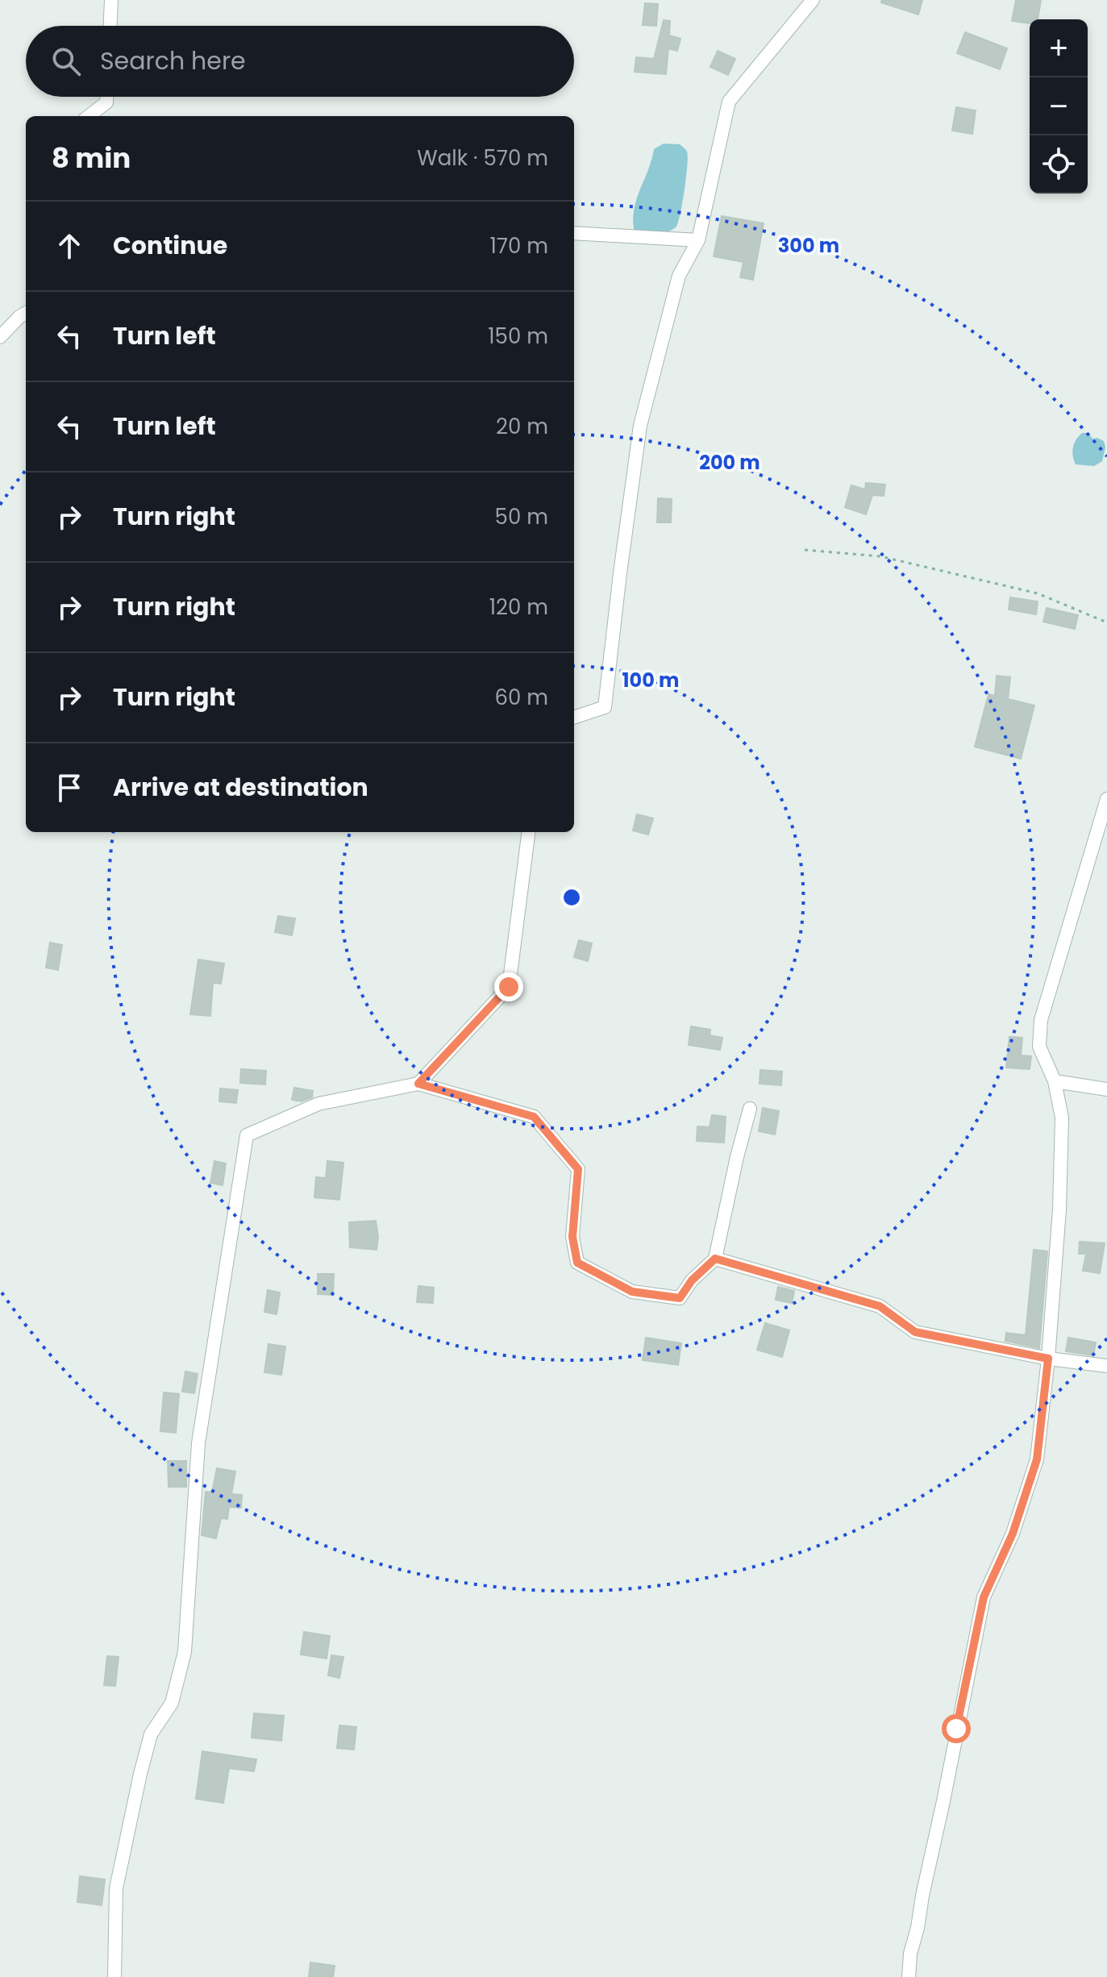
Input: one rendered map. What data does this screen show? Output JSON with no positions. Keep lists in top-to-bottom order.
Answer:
{
  "page": {
    "map_buttons": ["+", "−"],
    "search": "Search here",
    "heading": ["8 min", "Walk · 570 m"],
    "list": [
      ["Continue", "170 m"],
      ["Turn left", "150 m"],
      ["Turn left", "20 m"],
      ["Turn right", "50 m"],
      ["Turn right", "120 m"],
      ["Turn right", "60 m"],
      "Arrive at destination"
    ]
  },
  "rings": ["300 m", "200 m", "100 m"]
}
